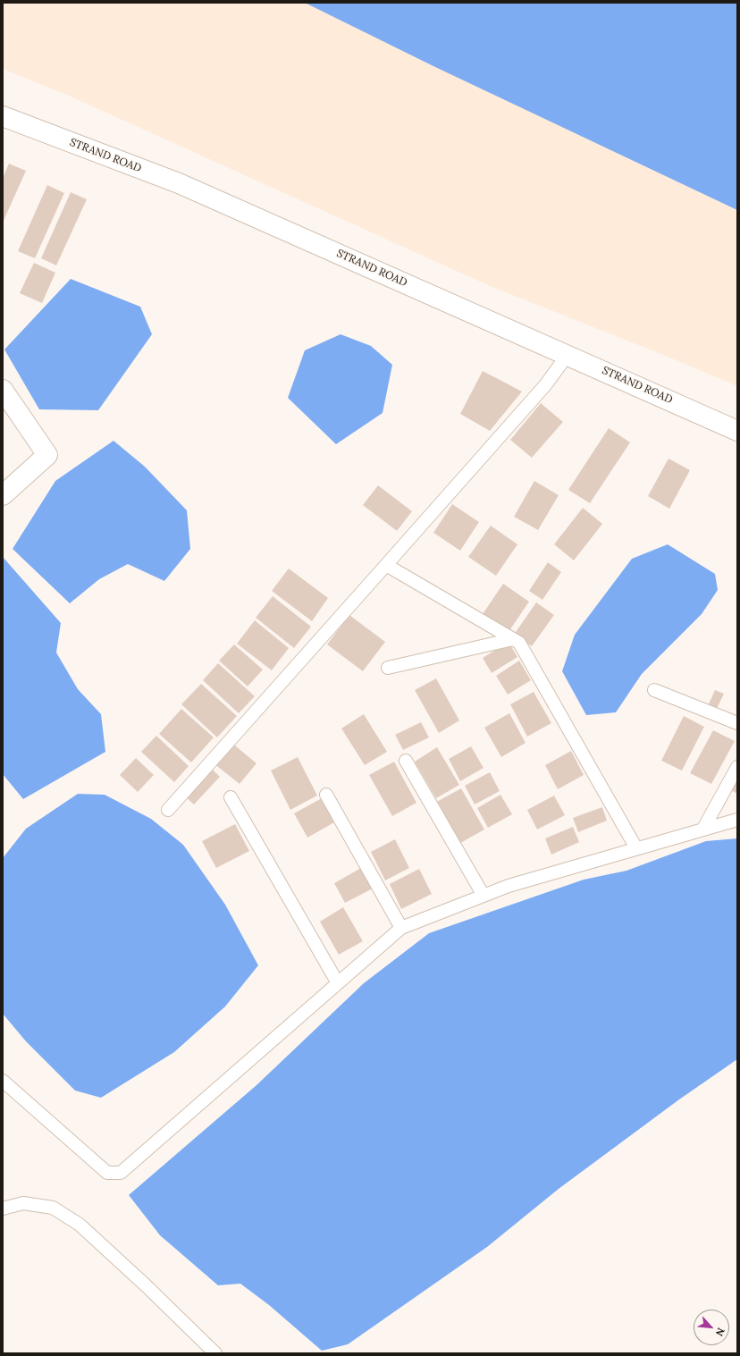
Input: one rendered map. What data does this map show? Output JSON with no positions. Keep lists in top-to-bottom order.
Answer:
{
  "streets": {
    "street": ["STRAND ROAD"]
  },
  "north": "bottom right"
}
